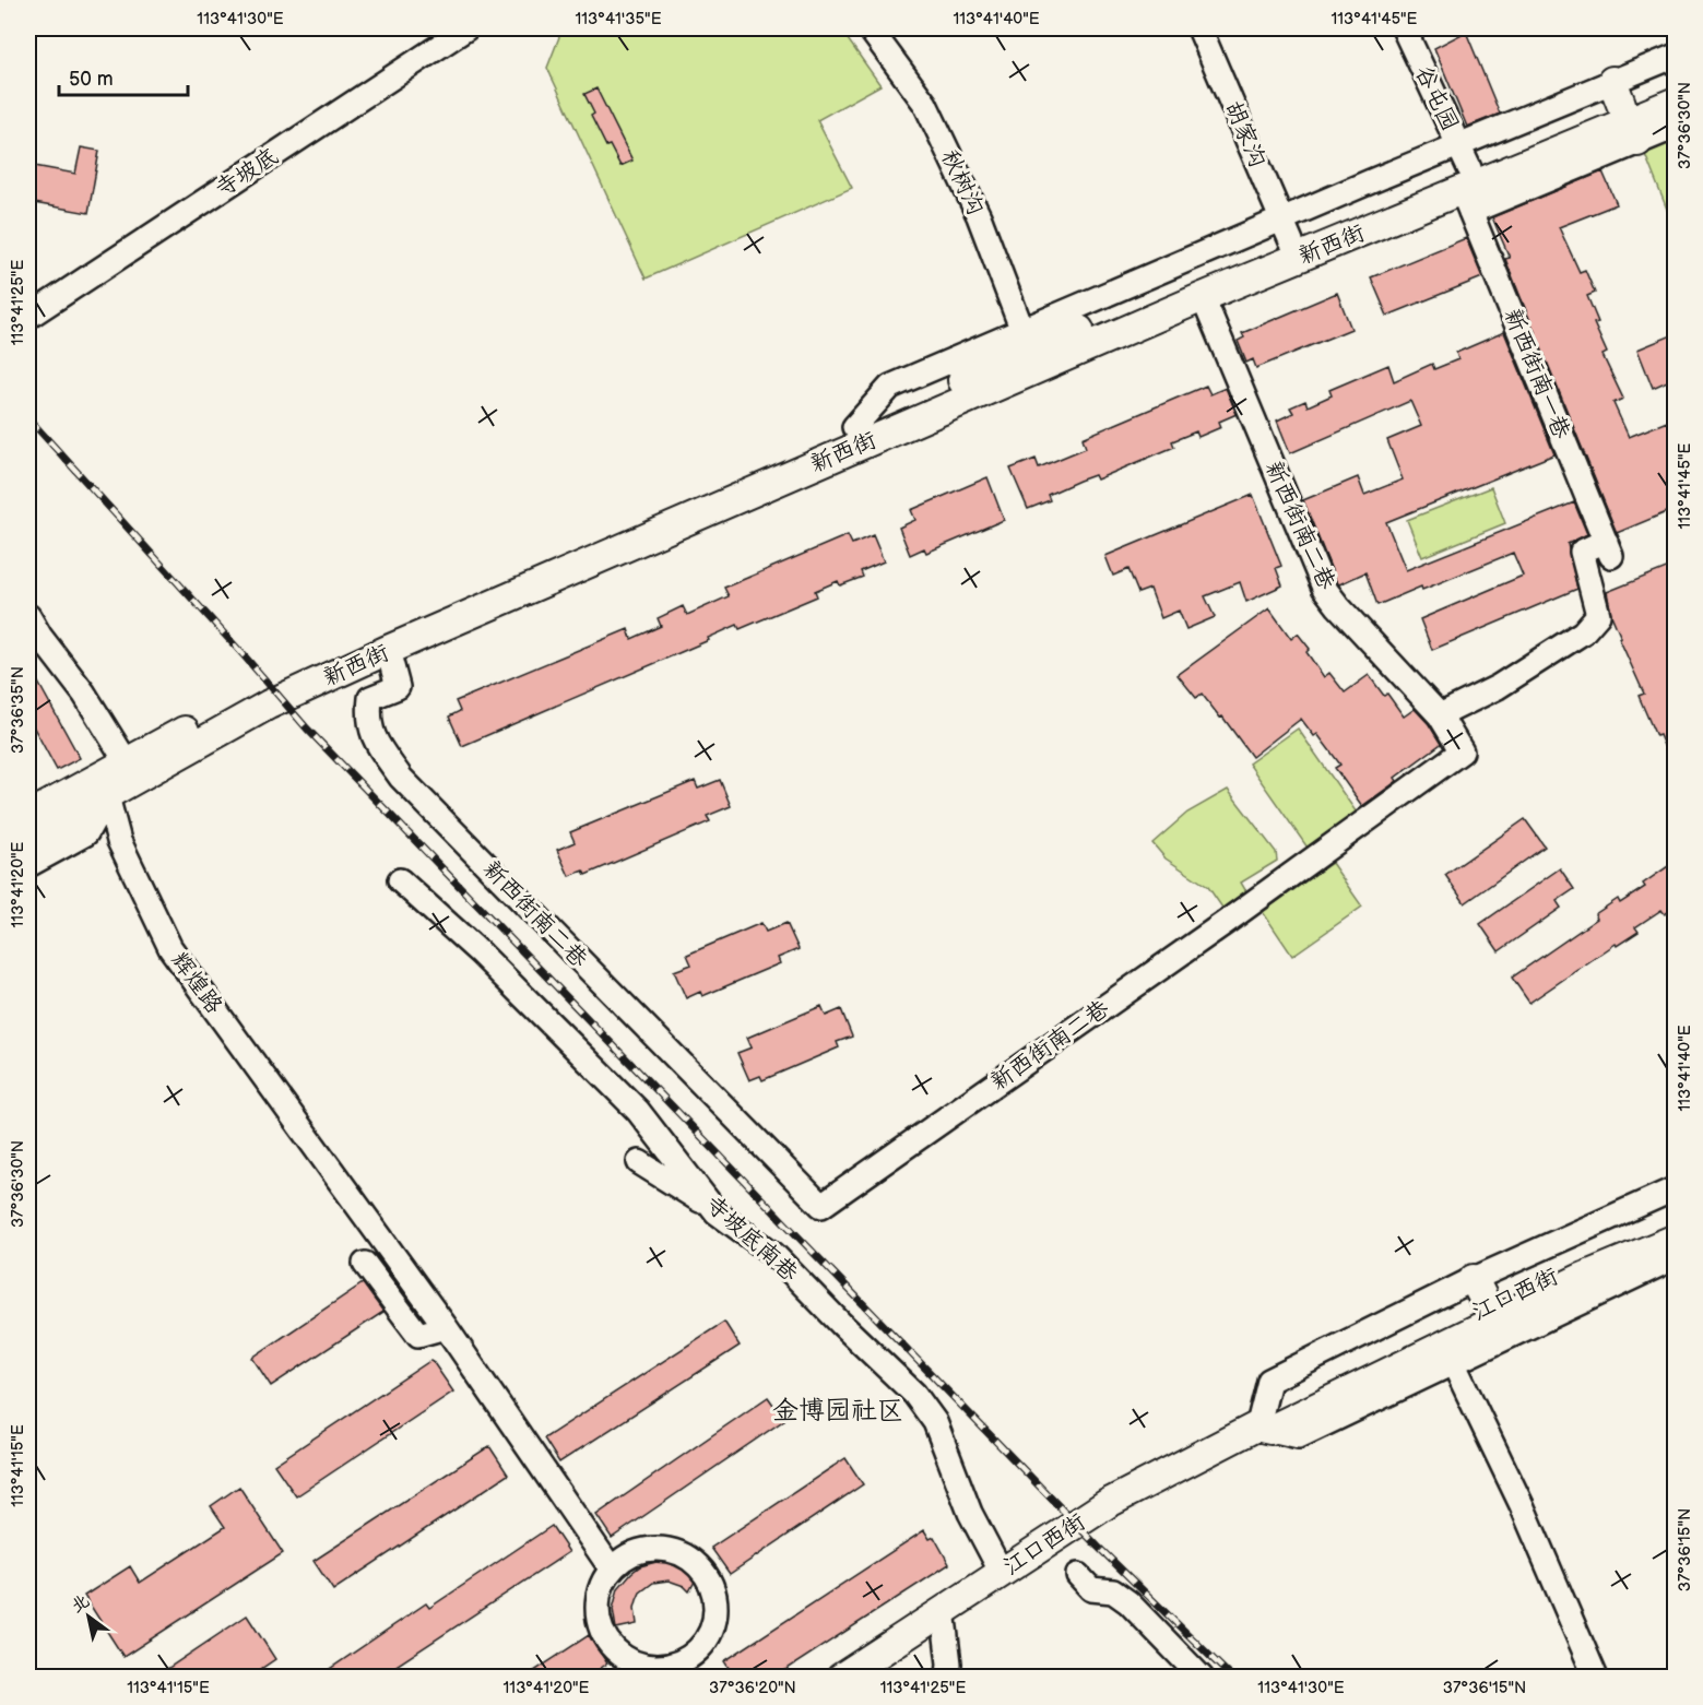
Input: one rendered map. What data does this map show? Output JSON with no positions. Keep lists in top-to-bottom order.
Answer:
{
  "streets": {
    "main road": ["新西街", "江口西街"],
    "street": [
      "谷屯园",
      "胡家沟",
      "寺坡底",
      "秋树沟",
      "新西街南一巷",
      "新西街南二巷",
      "辉煌路",
      "寺坡底南巷"
    ]
  },
  "crossings": [
    ["谷屯园", "新西街"],
    ["谷屯园", "新西街南一巷"],
    ["胡家沟", "新西街"],
    ["秋树沟", "新西街"],
    ["新西街", "新西街南一巷"],
    ["新西街", "新西街南二巷"],
    ["新西街", "辉煌路"],
    ["新西街南一巷", "新西街南二巷"],
    ["寺坡底南巷", "江口西街"]
  ],
  "districts": ["金博园社区"],
  "scale_bar": "50 m",
  "north": "top left",
  "coordinates": [
    "113°41'30\"E",
    "113°41'35\"E",
    "113°41'40\"E",
    "113°41'45\"E",
    "37°36'30\"N",
    "113°41'25\"E",
    "37°36'35\"N",
    "113°41'20\"E",
    "113°41'15\"E",
    "37°36'15\"N",
    "37°36'20\"N"
  ]
}
